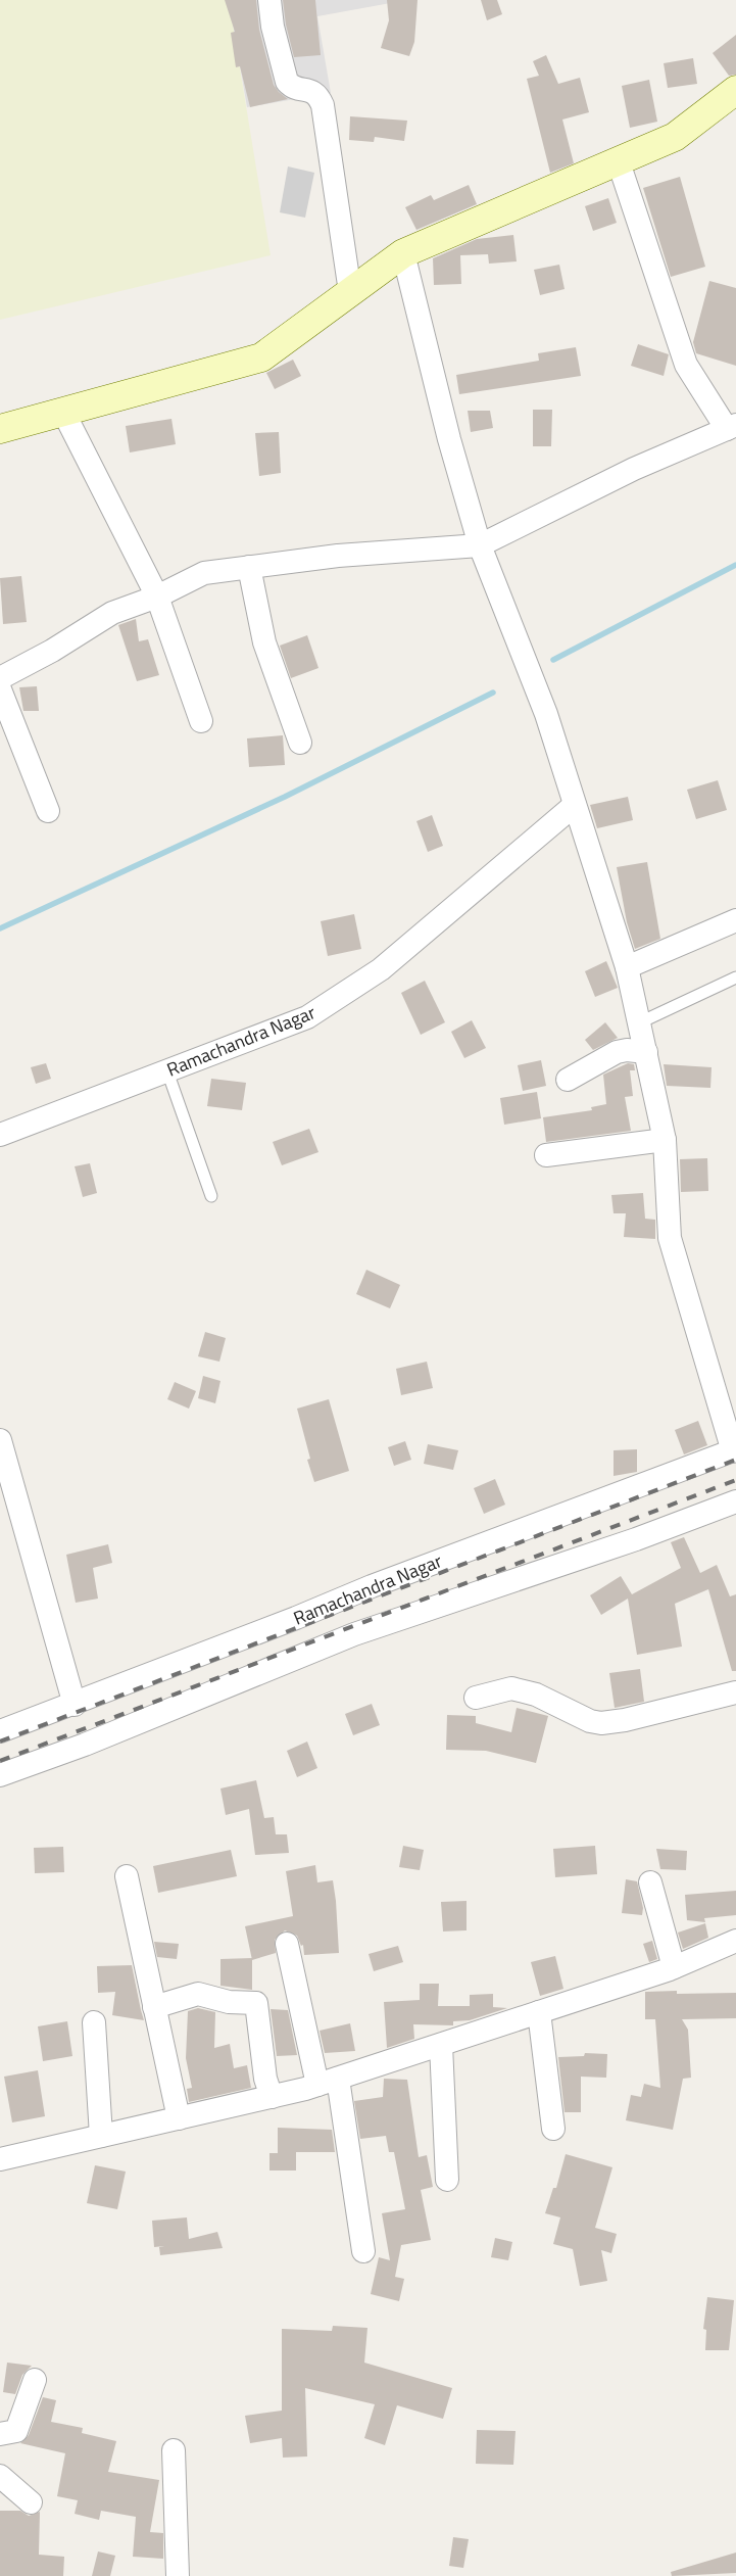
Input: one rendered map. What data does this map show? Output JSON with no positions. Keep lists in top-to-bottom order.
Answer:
{
  "streets": {
    "street": ["Ramachandra Nagar"]
  }
}
